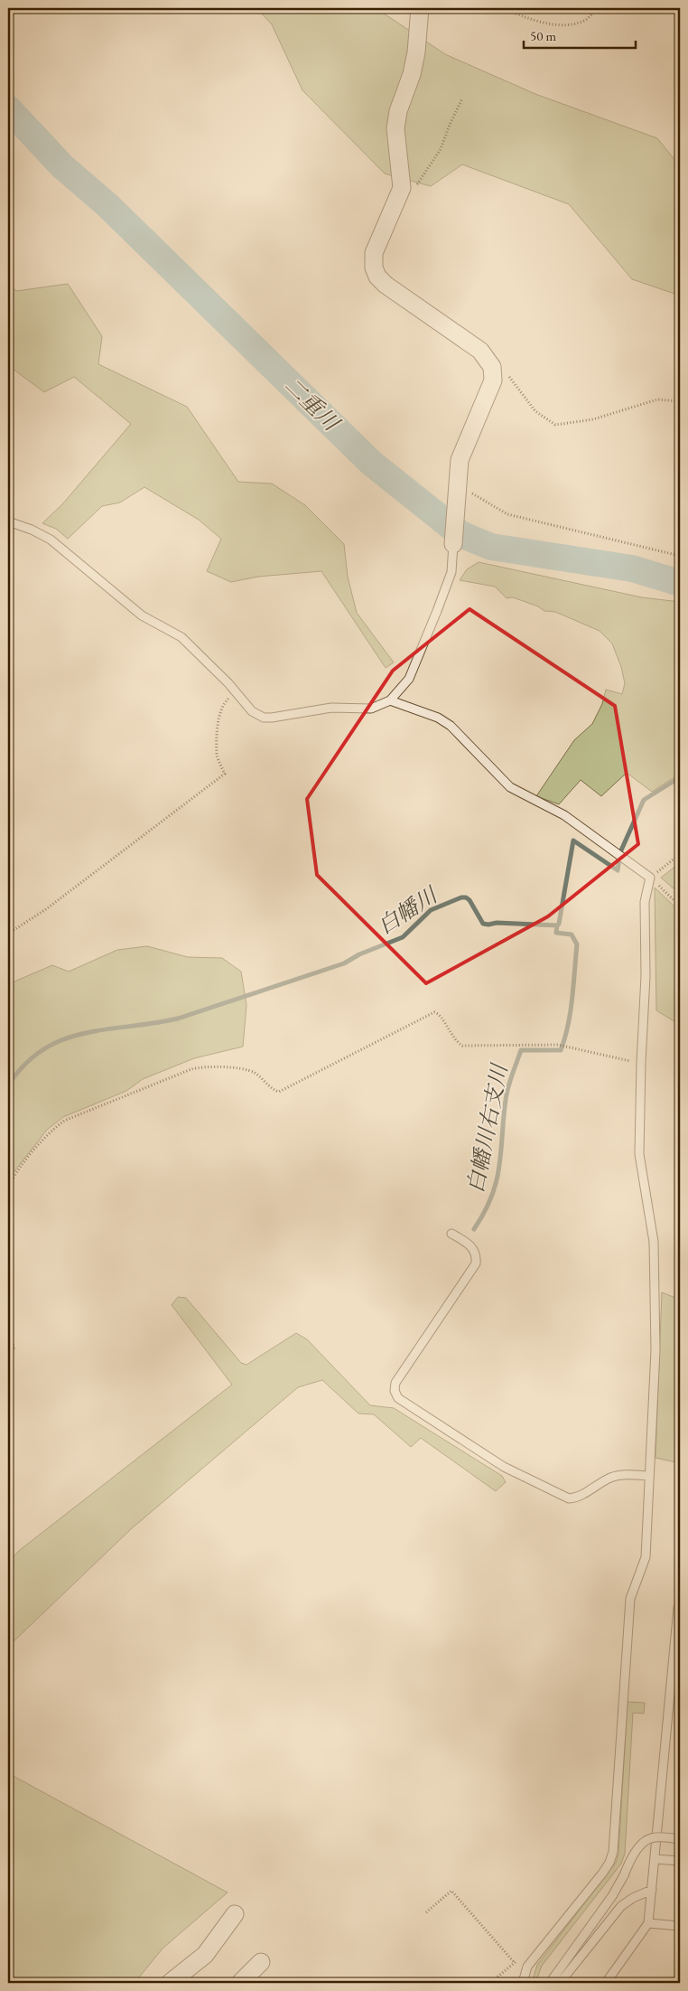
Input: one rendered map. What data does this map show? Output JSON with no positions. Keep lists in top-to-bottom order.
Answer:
{
  "water": ["二重川", "白幡川", "白幡川右支川"],
  "scale_bar": "50 m"
}
